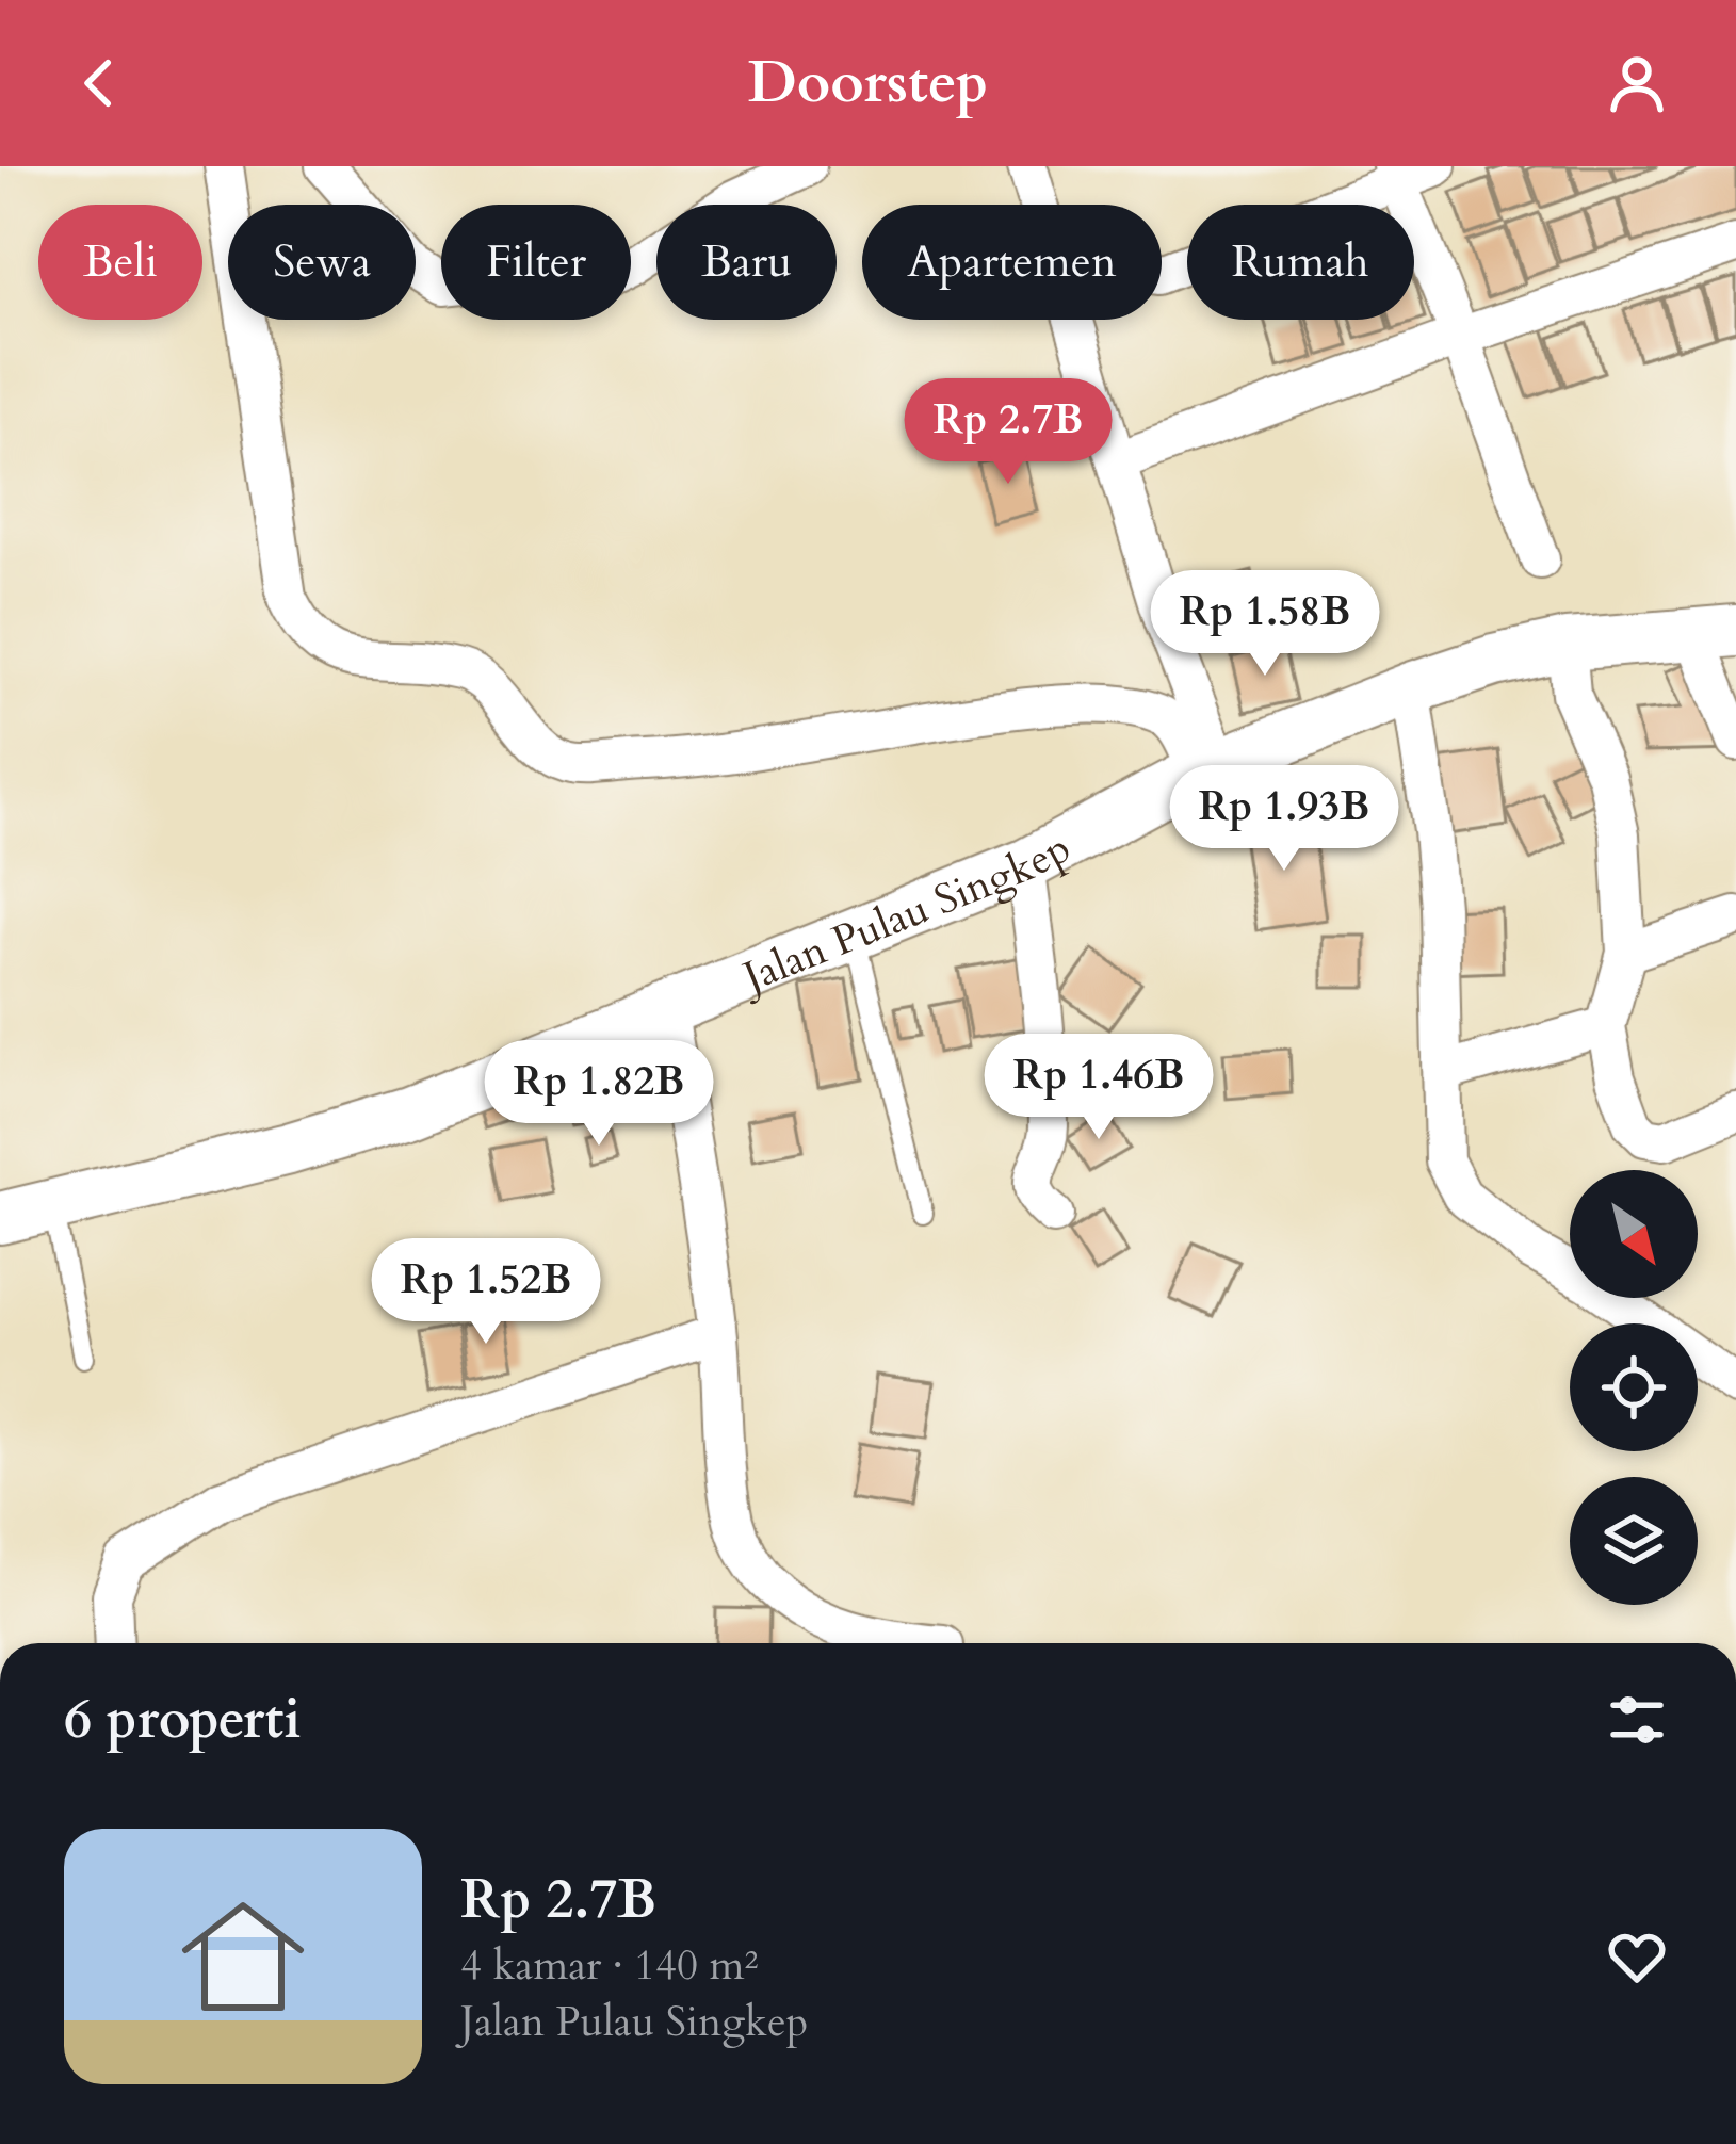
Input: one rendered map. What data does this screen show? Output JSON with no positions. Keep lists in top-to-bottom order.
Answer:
{
  "streets": {
    "street": ["Jalan Pulau Singkep"]
  },
  "north": "bottom right",
  "page": {
    "header": "Doorstep",
    "chip": [
      "Beli",
      "Sewa",
      "Filter",
      "Baru",
      "Apartemen",
      "Rumah"
    ],
    "price": [
      "Rp 2.7B",
      "Rp 1.58B",
      "Rp 1.93B",
      "Rp 1.46B",
      "Rp 1.82B",
      "Rp 1.52B"
    ],
    "heading": "6 properti",
    "list": [
      {
        "name": "Rp 2.7B",
        "note": "4 kamar · 140 m² · Jalan Pulau Singkep"
      }
    ]
  }
}
